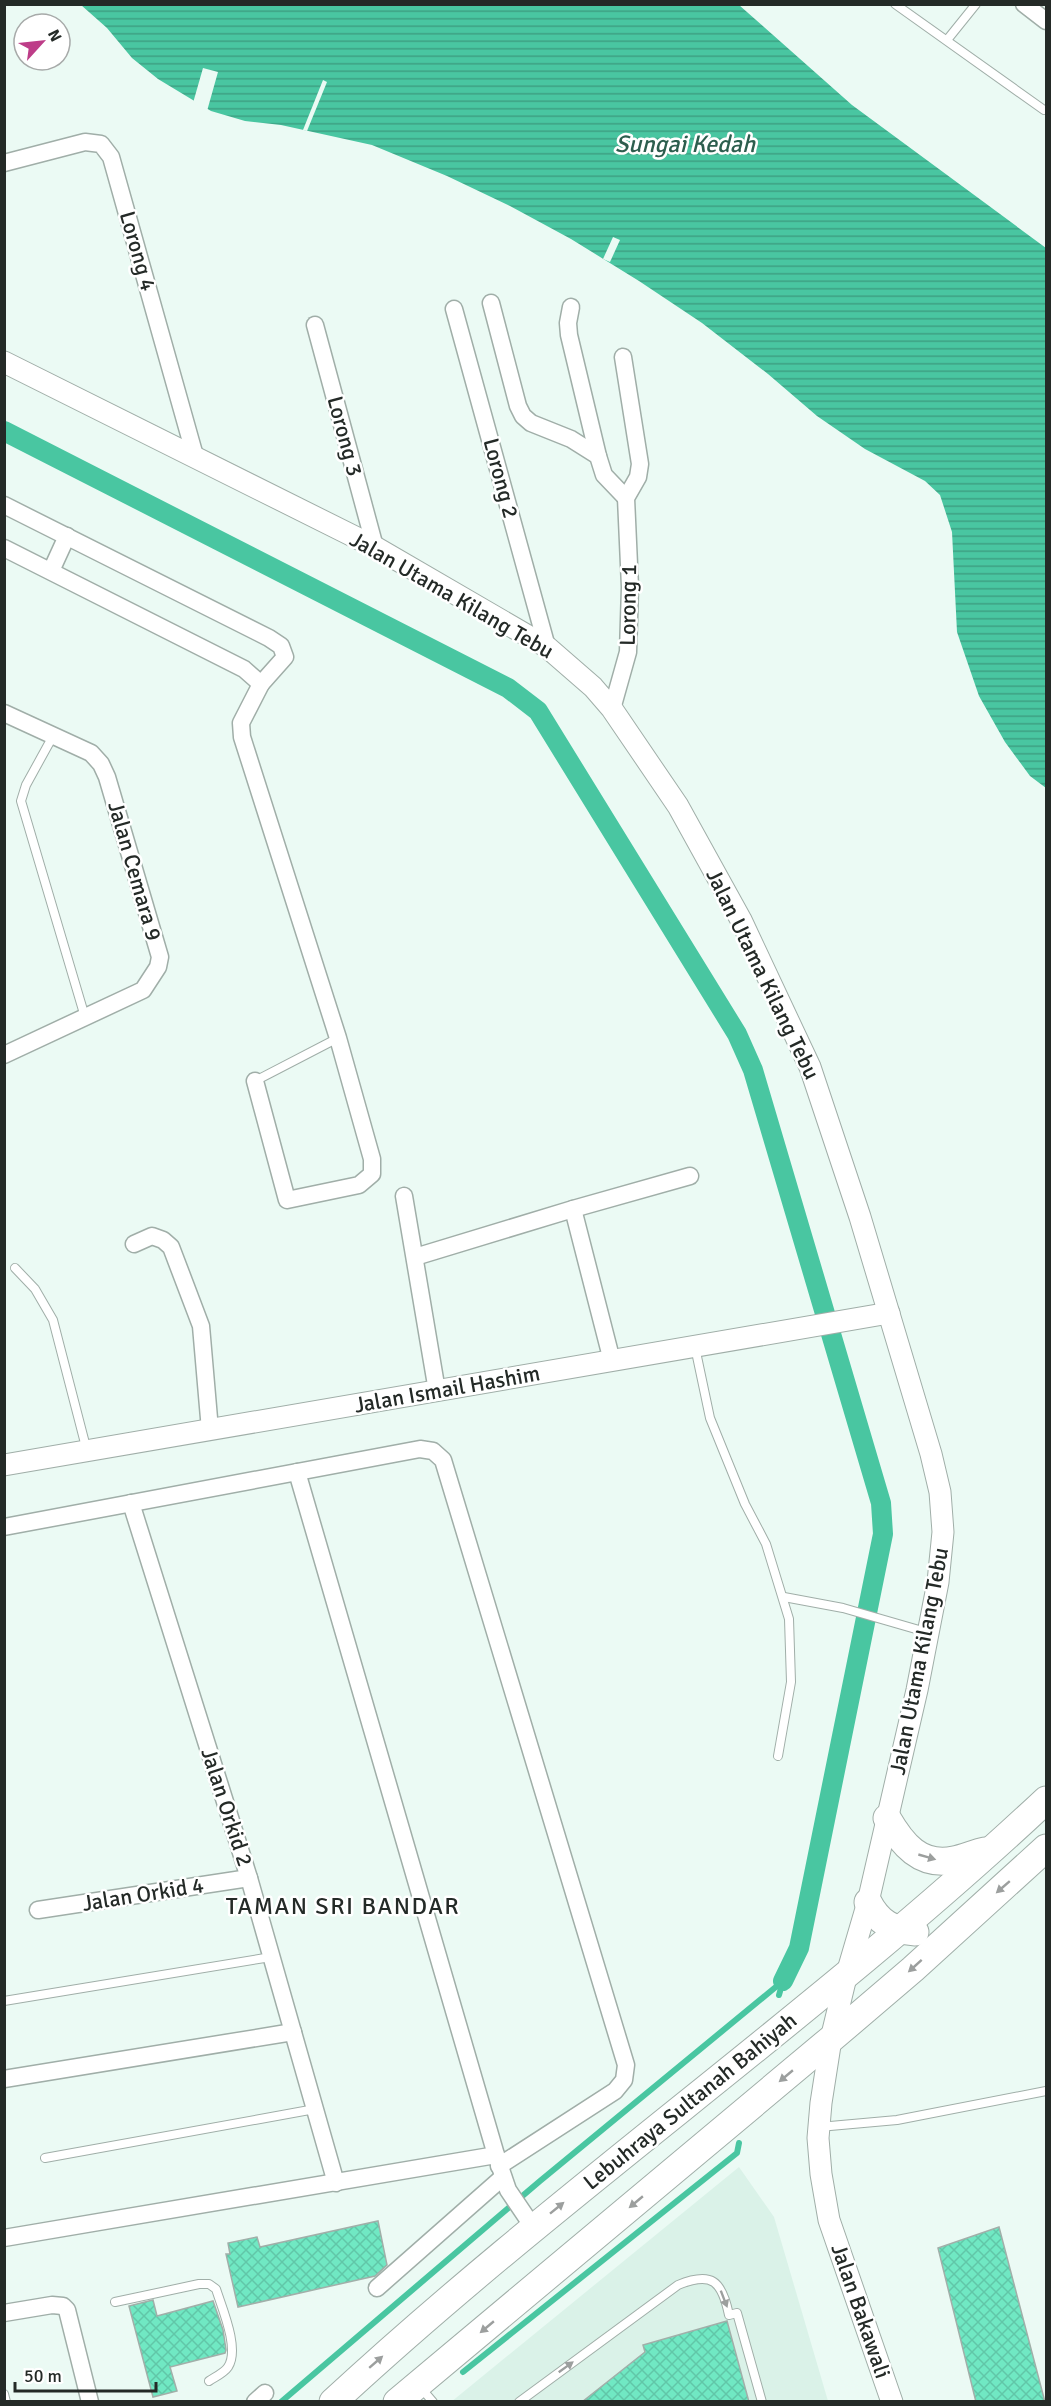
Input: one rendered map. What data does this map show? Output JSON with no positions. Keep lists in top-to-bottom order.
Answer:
{
  "streets": {
    "main road": ["Lebuhraya Sultanah Bahiyah"],
    "street": [
      "Lorong 4",
      "Lorong 3",
      "Lorong 2",
      "Jalan Utama Kilang Tebu",
      "Lorong 1",
      "Jalan Cemara 9",
      "Jalan Ismail Hashim",
      "Jalan Orkid 2",
      "Jalan Orkid 4",
      "Jalan Bakawali"
    ]
  },
  "crossings": [
    ["Lorong 4", "Jalan Utama Kilang Tebu"],
    ["Lorong 3", "Jalan Utama Kilang Tebu"],
    ["Lorong 2", "Jalan Utama Kilang Tebu"],
    ["Jalan Utama Kilang Tebu", "Lorong 1"],
    ["Jalan Utama Kilang Tebu", "Jalan Ismail Hashim"],
    ["Jalan Utama Kilang Tebu", "Lebuhraya Sultanah Bahiyah"],
    ["Jalan Utama Kilang Tebu", "Jalan Bakawali"],
    ["Jalan Orkid 2", "Jalan Orkid 4"]
  ],
  "districts": ["TAMAN SRI BANDAR"],
  "water": ["Sungai Kedah"],
  "scale_bar": "50 m",
  "north": "top right"
}
